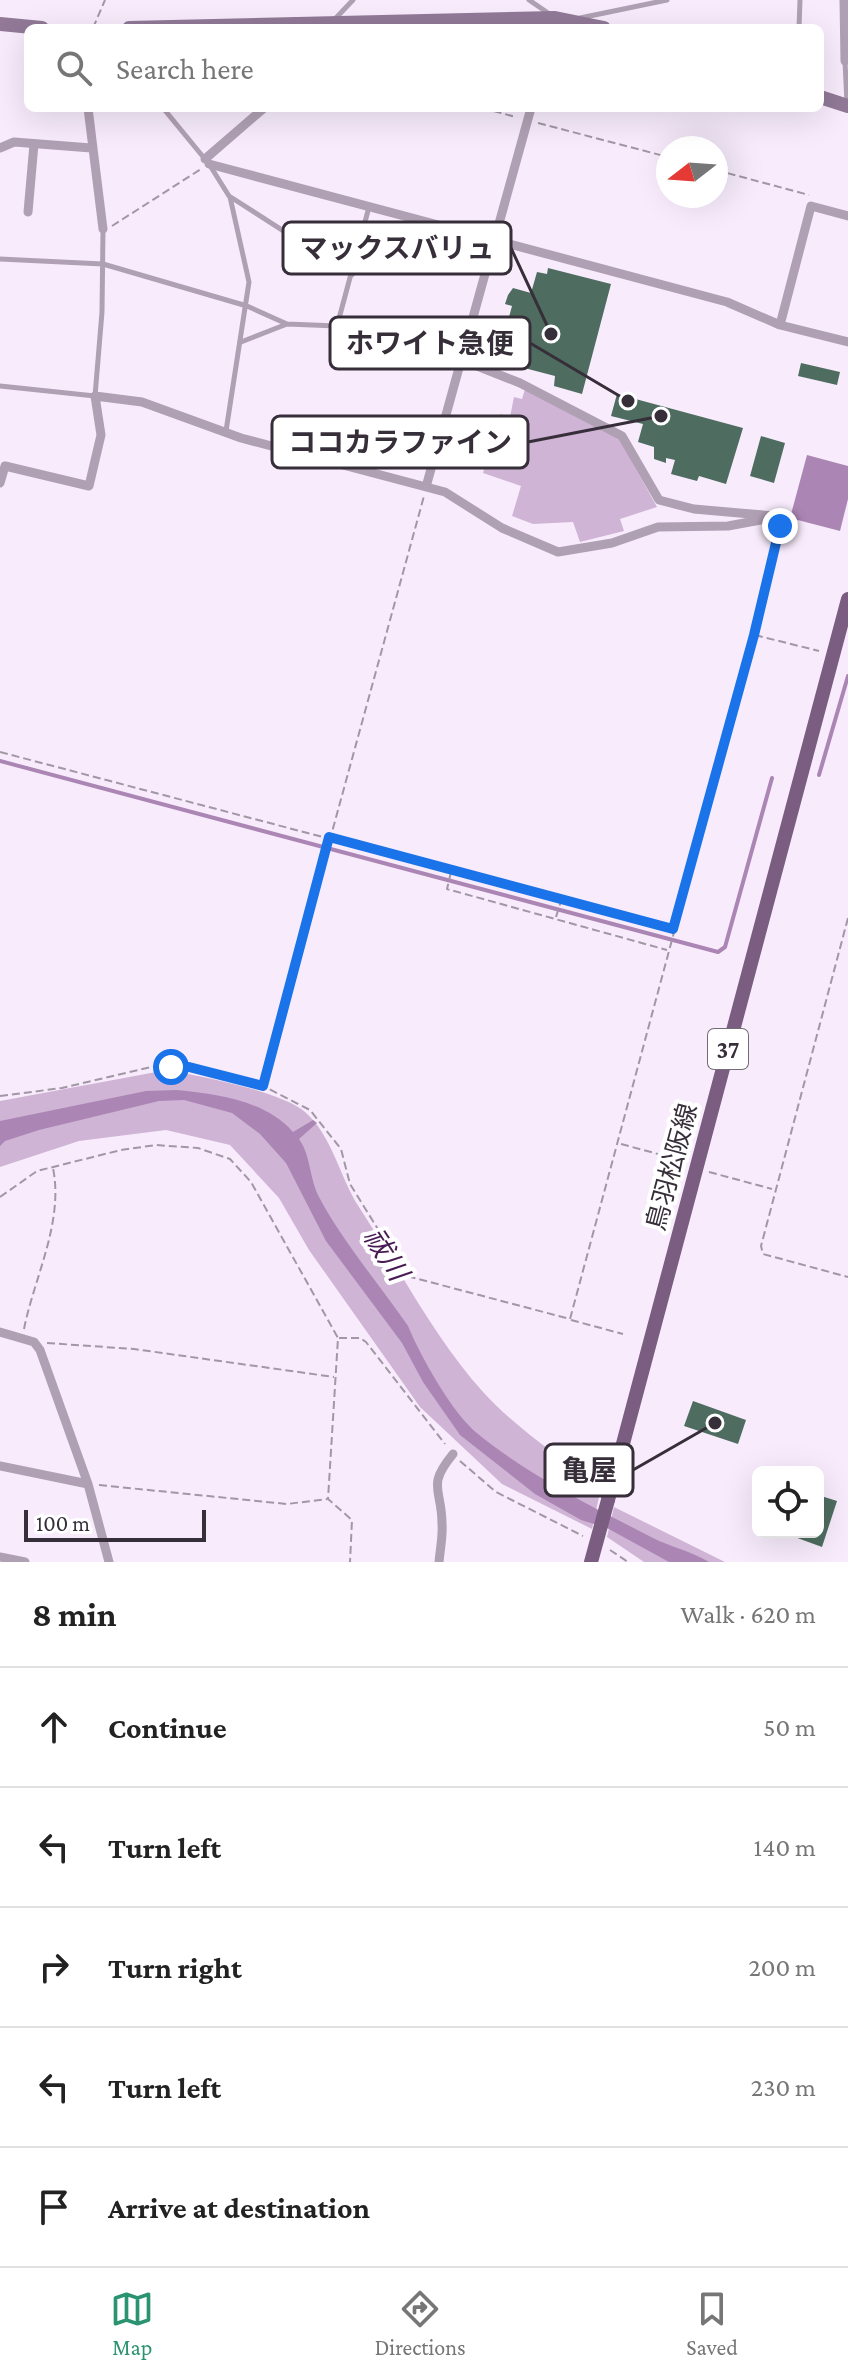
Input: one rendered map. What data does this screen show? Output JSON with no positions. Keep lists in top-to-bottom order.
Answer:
{
  "streets": {
    "main road": ["37", "鳥羽松阪線"]
  },
  "water": ["祓川"],
  "places": [
    "マックスバリュ",
    "ホワイト急便",
    "ココカラファイン",
    "亀屋"
  ],
  "scale_bar": "100 m",
  "north": "left",
  "page": {
    "search": "Search here",
    "scale": "100 m",
    "heading": ["8 min", "Walk · 620 m"],
    "list": [
      ["Continue", "50 m"],
      ["Turn left", "140 m"],
      ["Turn right", "200 m"],
      ["Turn left", "230 m"],
      "Arrive at destination"
    ],
    "nav": ["Map", "Directions", "Saved"]
  }
}
